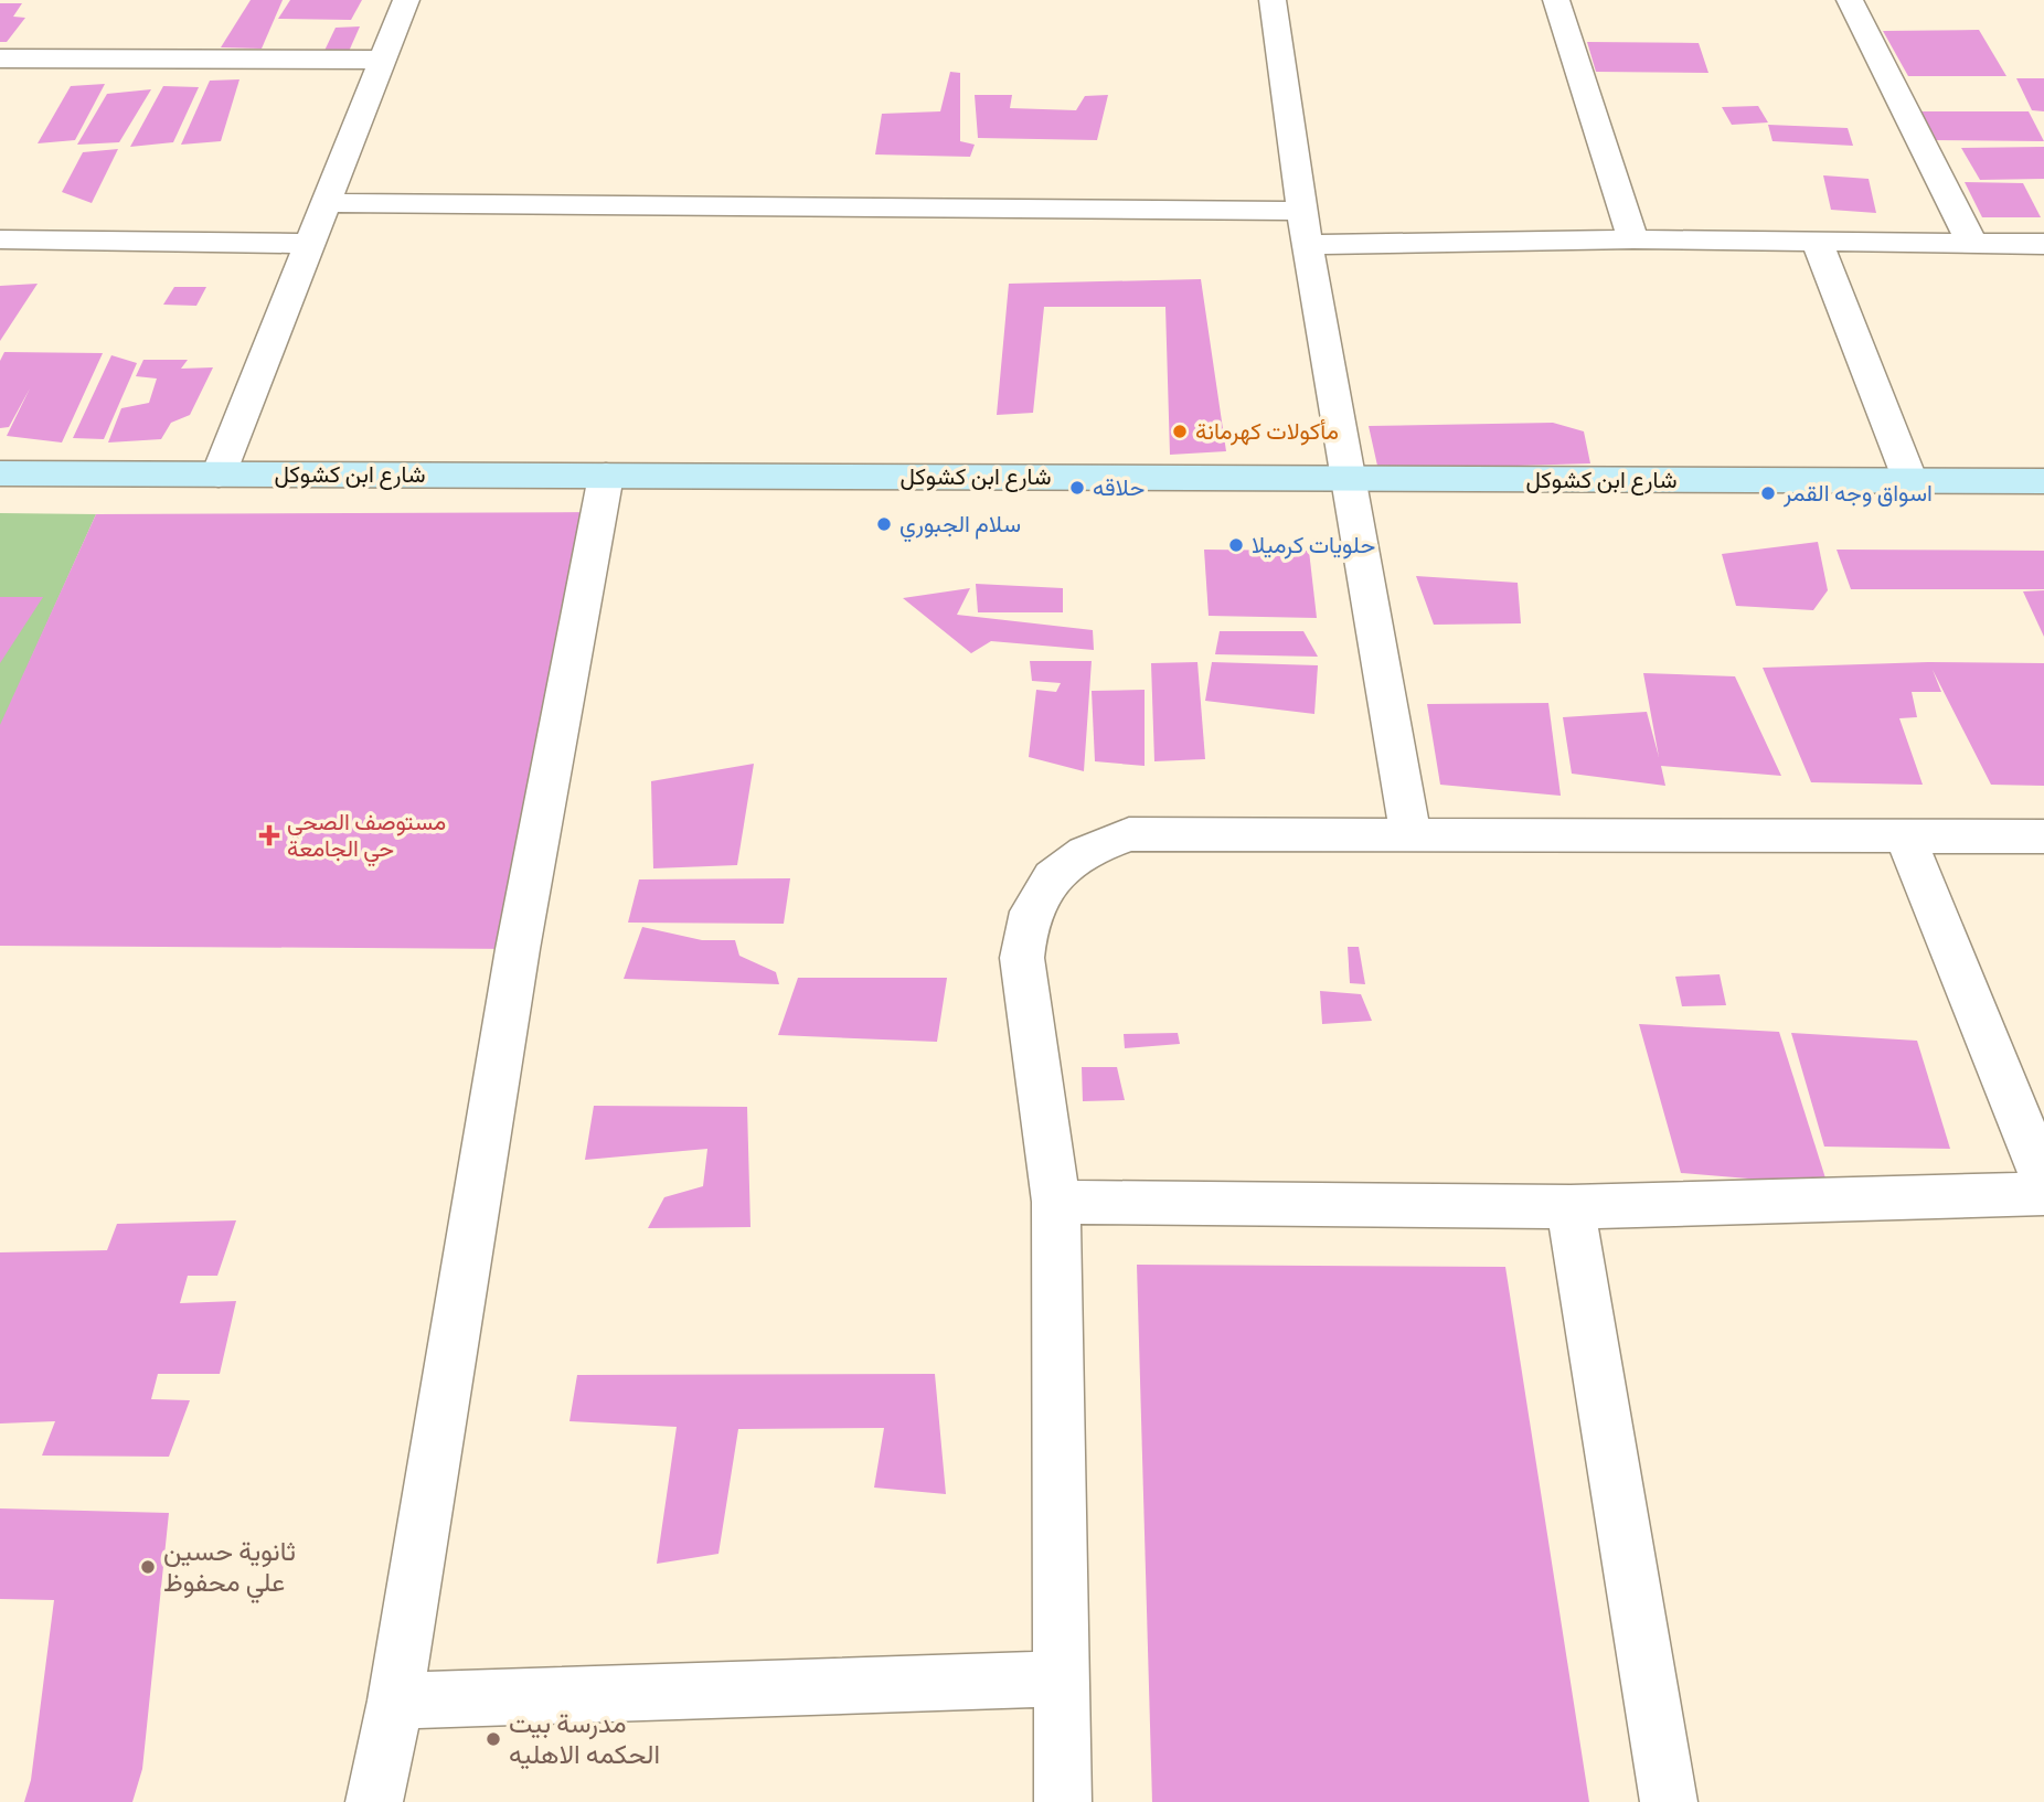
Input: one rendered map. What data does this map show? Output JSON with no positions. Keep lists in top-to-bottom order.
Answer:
{
  "streets": {
    "street": ["شارع ابن كشوكل"]
  },
  "places": {
    "other": [
      "مأكولات كهرمانة",
      "حلاقه",
      "اسواق وجه القمر",
      "سلام الجبوري",
      "حلويات كرميلا",
      "ثانوية حسين علي محفوظ",
      "مدرسة بيت الحكمه الاهليه"
    ],
    "health": ["مستوصف الصحي حي الجامعة"]
  }
}
